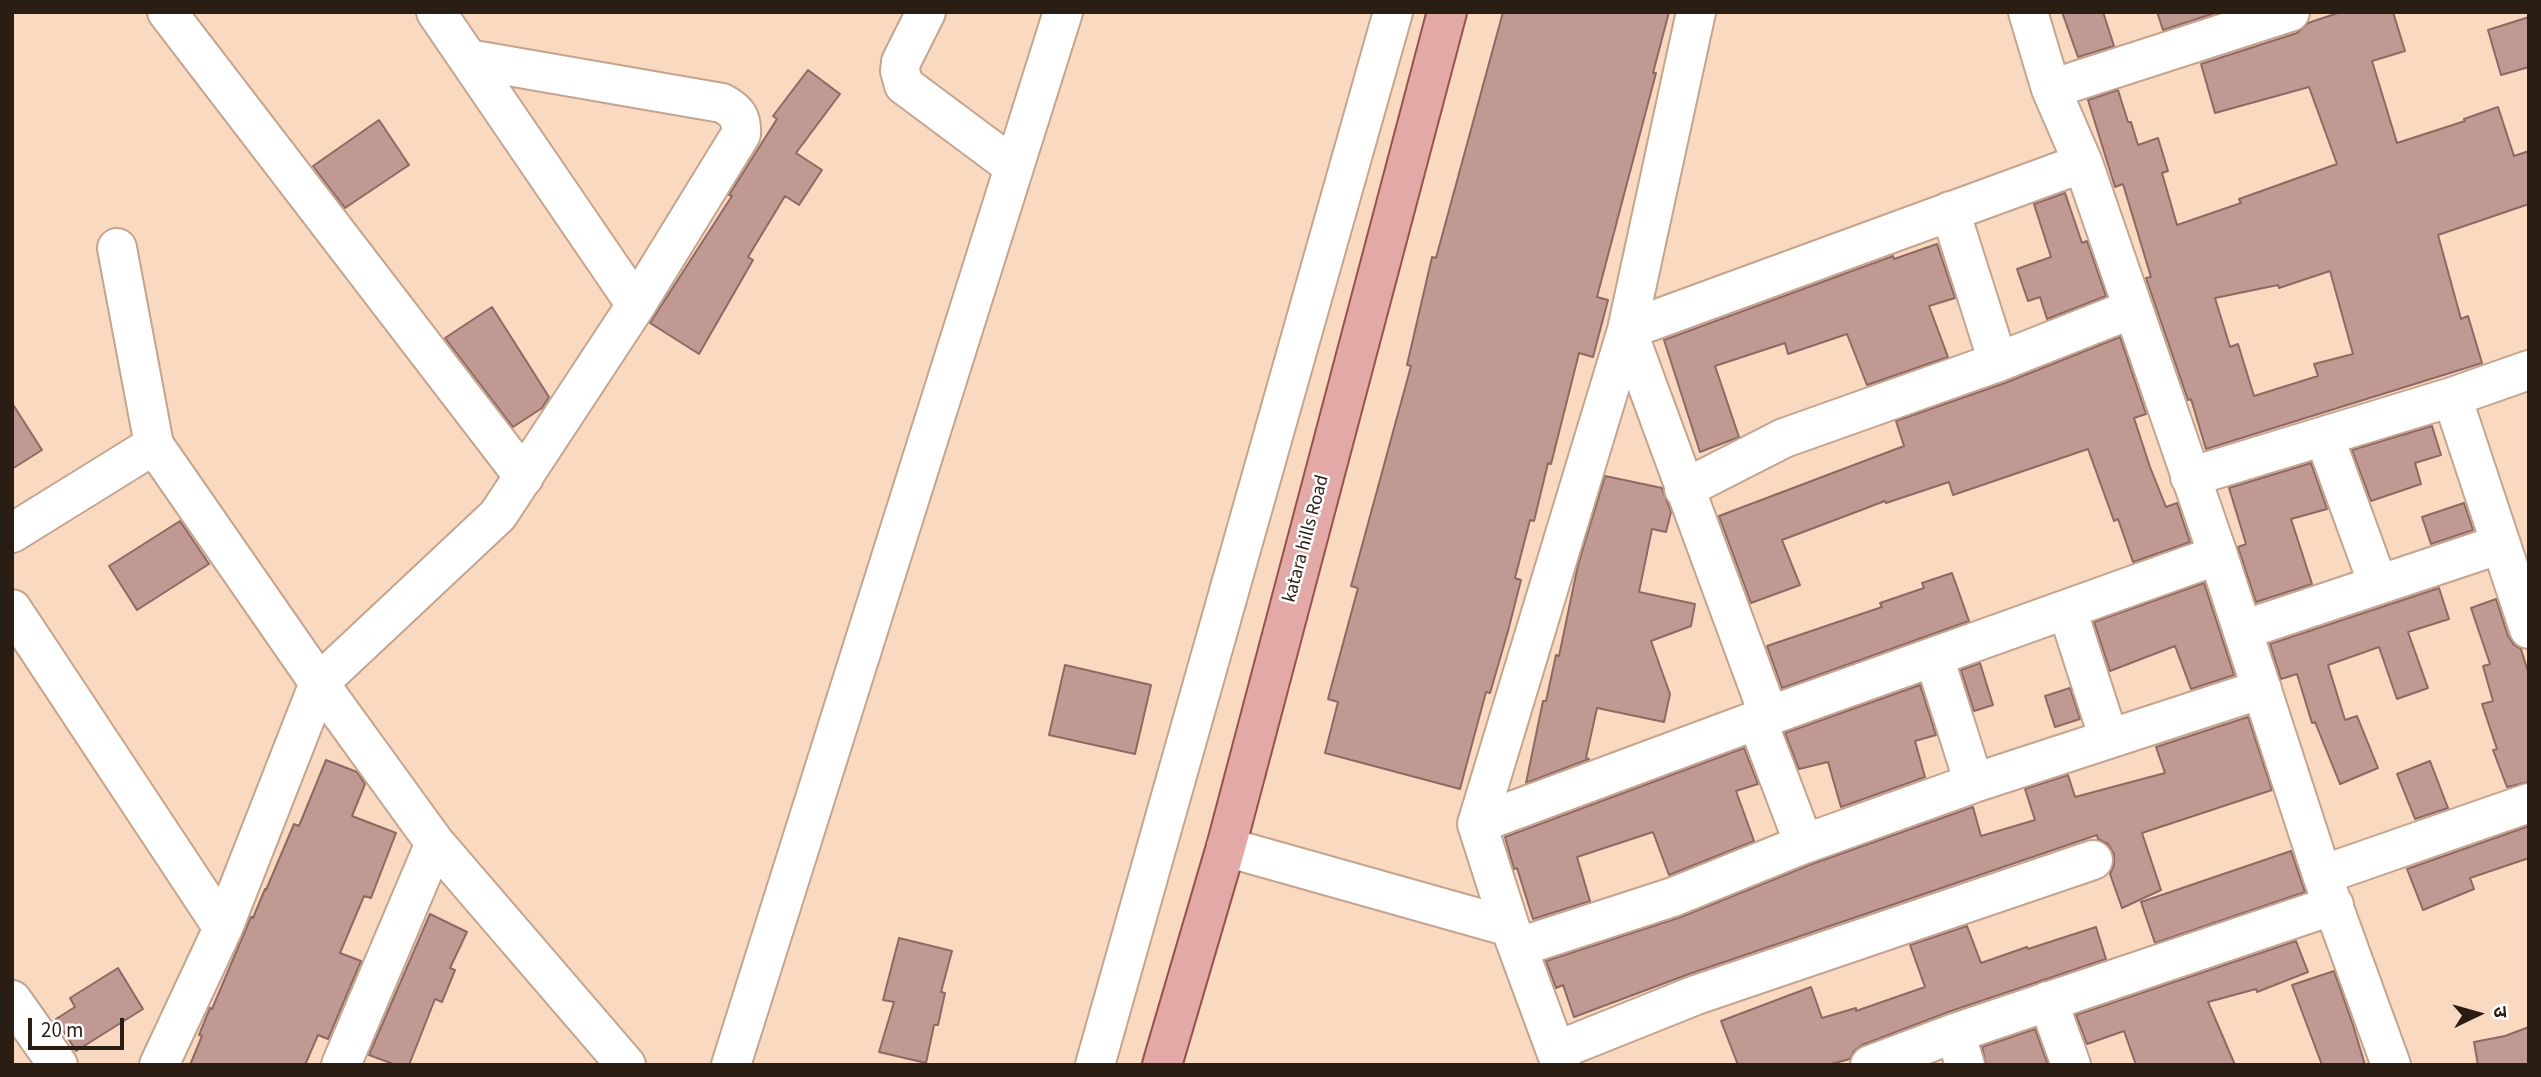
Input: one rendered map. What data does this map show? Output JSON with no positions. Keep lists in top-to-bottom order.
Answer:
{
  "streets": {
    "main road": ["katara hills Road"]
  },
  "scale_bar": "20 m",
  "north": "right"
}
